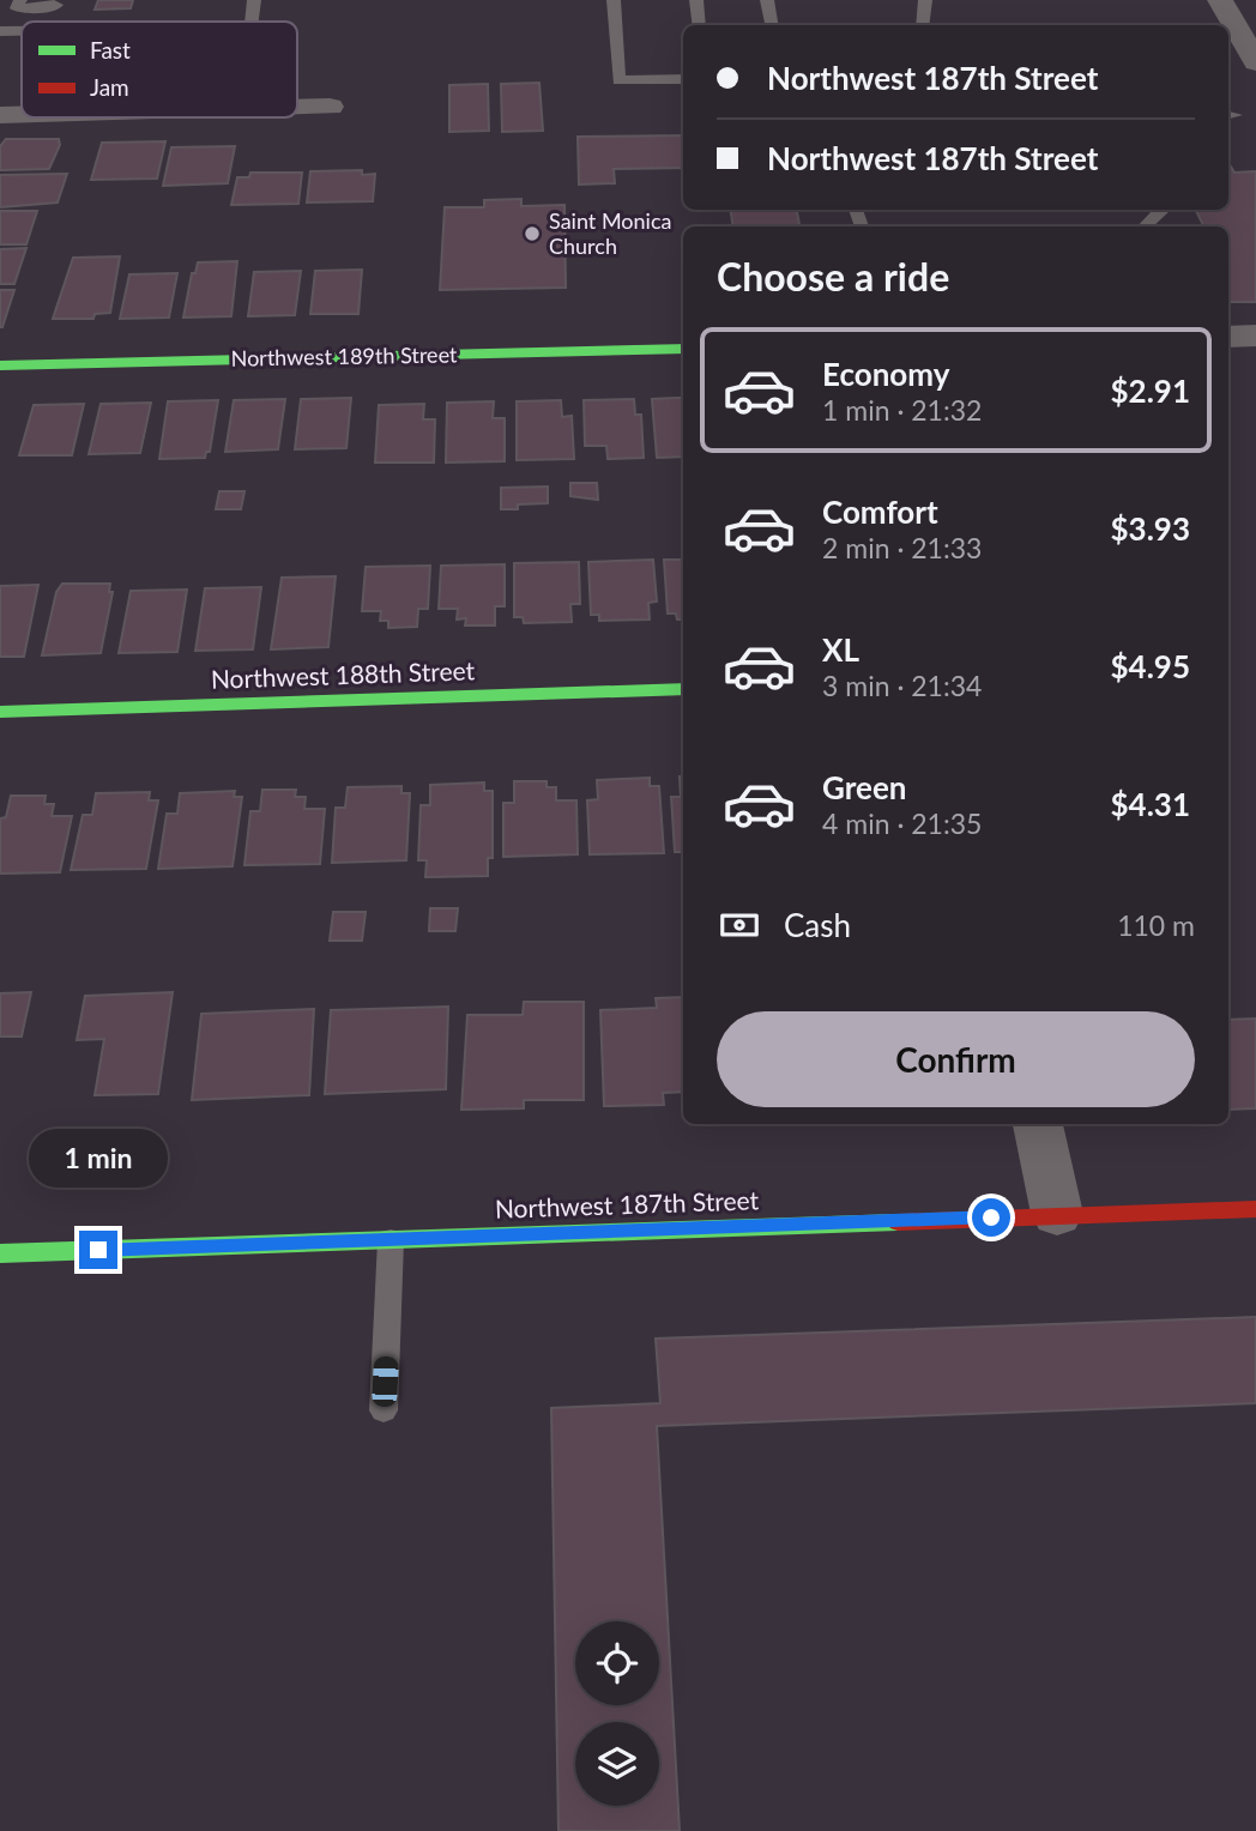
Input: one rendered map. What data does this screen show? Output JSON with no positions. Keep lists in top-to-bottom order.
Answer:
{
  "streets": {
    "street": ["Northwest 189th Street", "Northwest 188th Street", "Northwest 187th Street"]
  },
  "places": ["Saint Monica Church"],
  "legend": ["Fast", "Jam"],
  "page": {
    "banner": ["Northwest 187th Street", "Northwest 187th Street"],
    "heading": "Choose a ride",
    "list": [
      {
        "name": "Economy",
        "note": "1 min · 21:32",
        "value": "$2.91"
      },
      {
        "name": "Comfort",
        "note": "2 min · 21:33",
        "value": "$3.93"
      },
      {
        "name": "XL",
        "note": "3 min · 21:34",
        "value": "$4.95"
      },
      {
        "name": "Green",
        "note": "4 min · 21:35",
        "value": "$4.31"
      }
    ],
    "pay": ["Cash", "110 m"],
    "buttons": "Confirm",
    "bubble": "1 min"
  }
}
